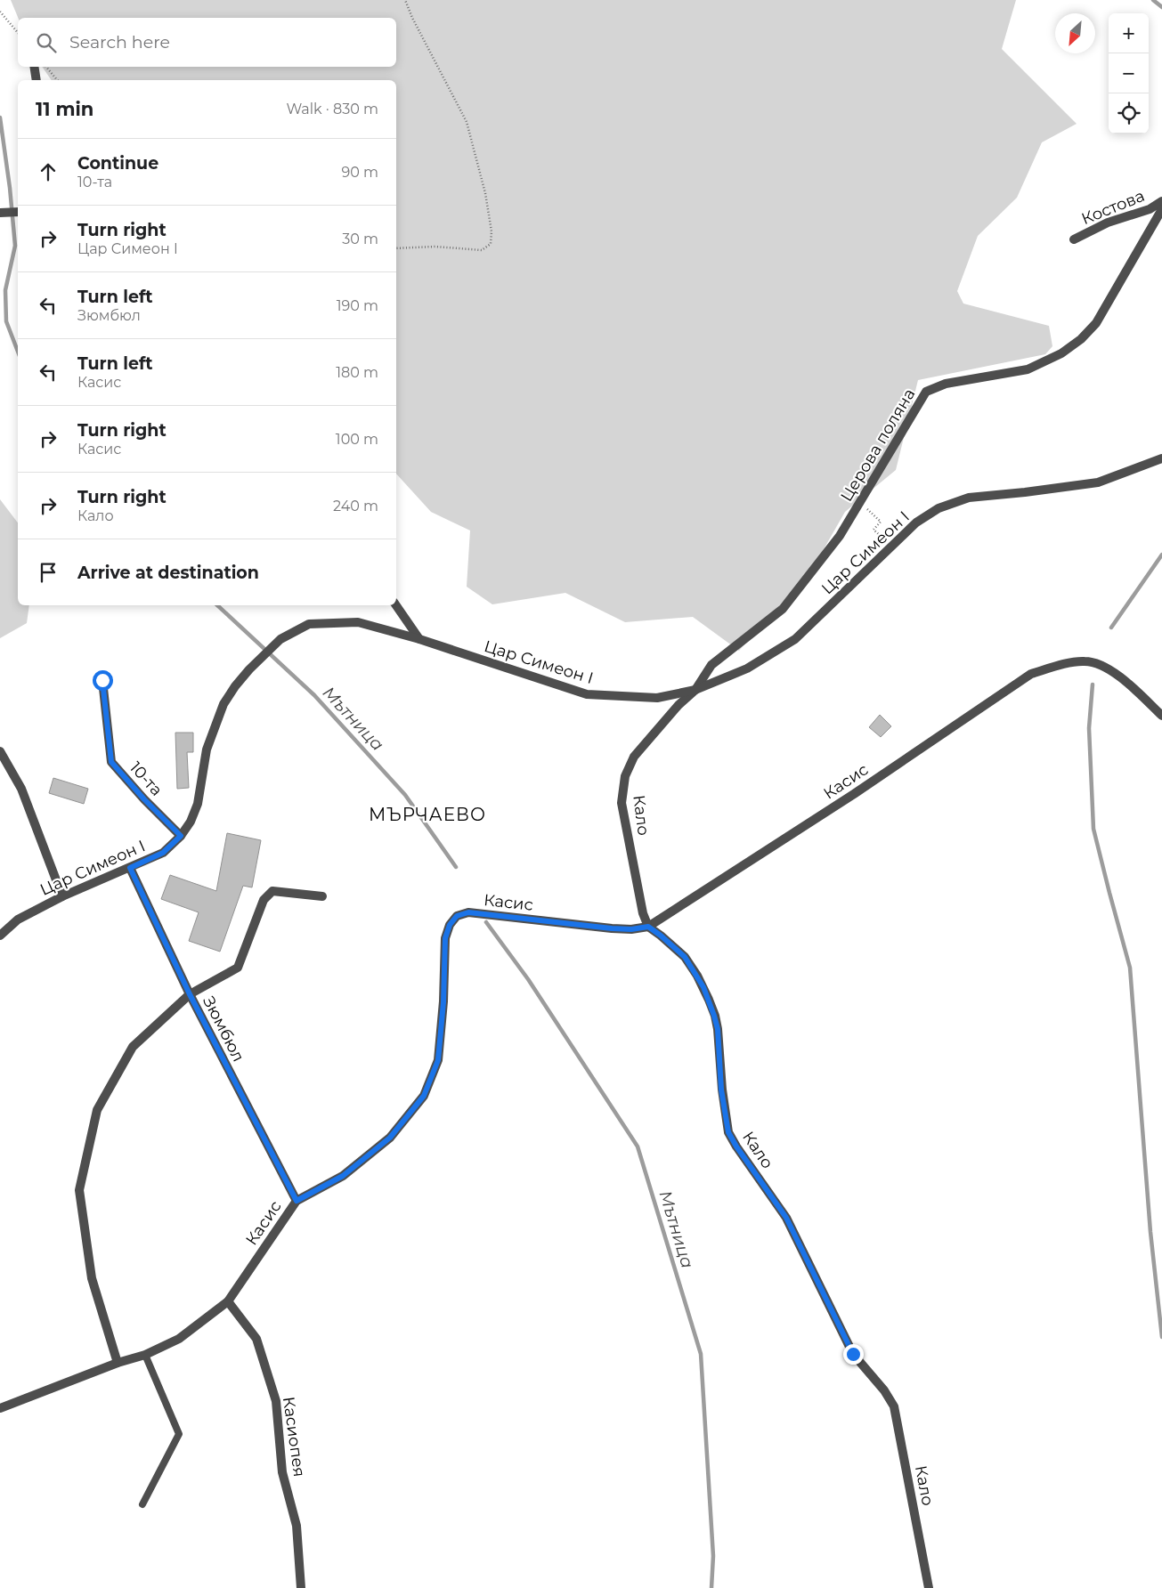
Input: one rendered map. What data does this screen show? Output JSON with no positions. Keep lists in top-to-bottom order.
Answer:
{
  "streets": {
    "street": [
      "Костова",
      "Церова поляна",
      "Цар Симеон I",
      "10-та",
      "Касис",
      "Кало",
      "Зюмбюл",
      "Касиопея"
    ]
  },
  "crossings": [
    ["Церова поляна", "Цар Симеон I"],
    ["Церова поляна", "Кало"],
    ["Цар Симеон I", "10-та"],
    ["Цар Симеон I", "Кало"],
    ["Цар Симеон I", "Зюмбюл"],
    ["Касис", "Кало"],
    ["Касис", "Зюмбюл"],
    ["Касис", "Касиопея"]
  ],
  "districts": ["МЪРЧАЕВО"],
  "water": ["Мътница"],
  "north": "bottom left",
  "page": {
    "map_buttons": ["+", "−"],
    "search": "Search here",
    "heading": ["11 min", "Walk · 830 m"],
    "list": [
      ["Continue", "10-та", "90 m"],
      ["Turn right", "Цар Симеон I", "30 m"],
      ["Turn left", "Зюмбюл", "190 m"],
      ["Turn left", "Касис", "180 m"],
      ["Turn right", "Касис", "100 m"],
      ["Turn right", "Кало", "240 m"],
      "Arrive at destination"
    ]
  }
}
